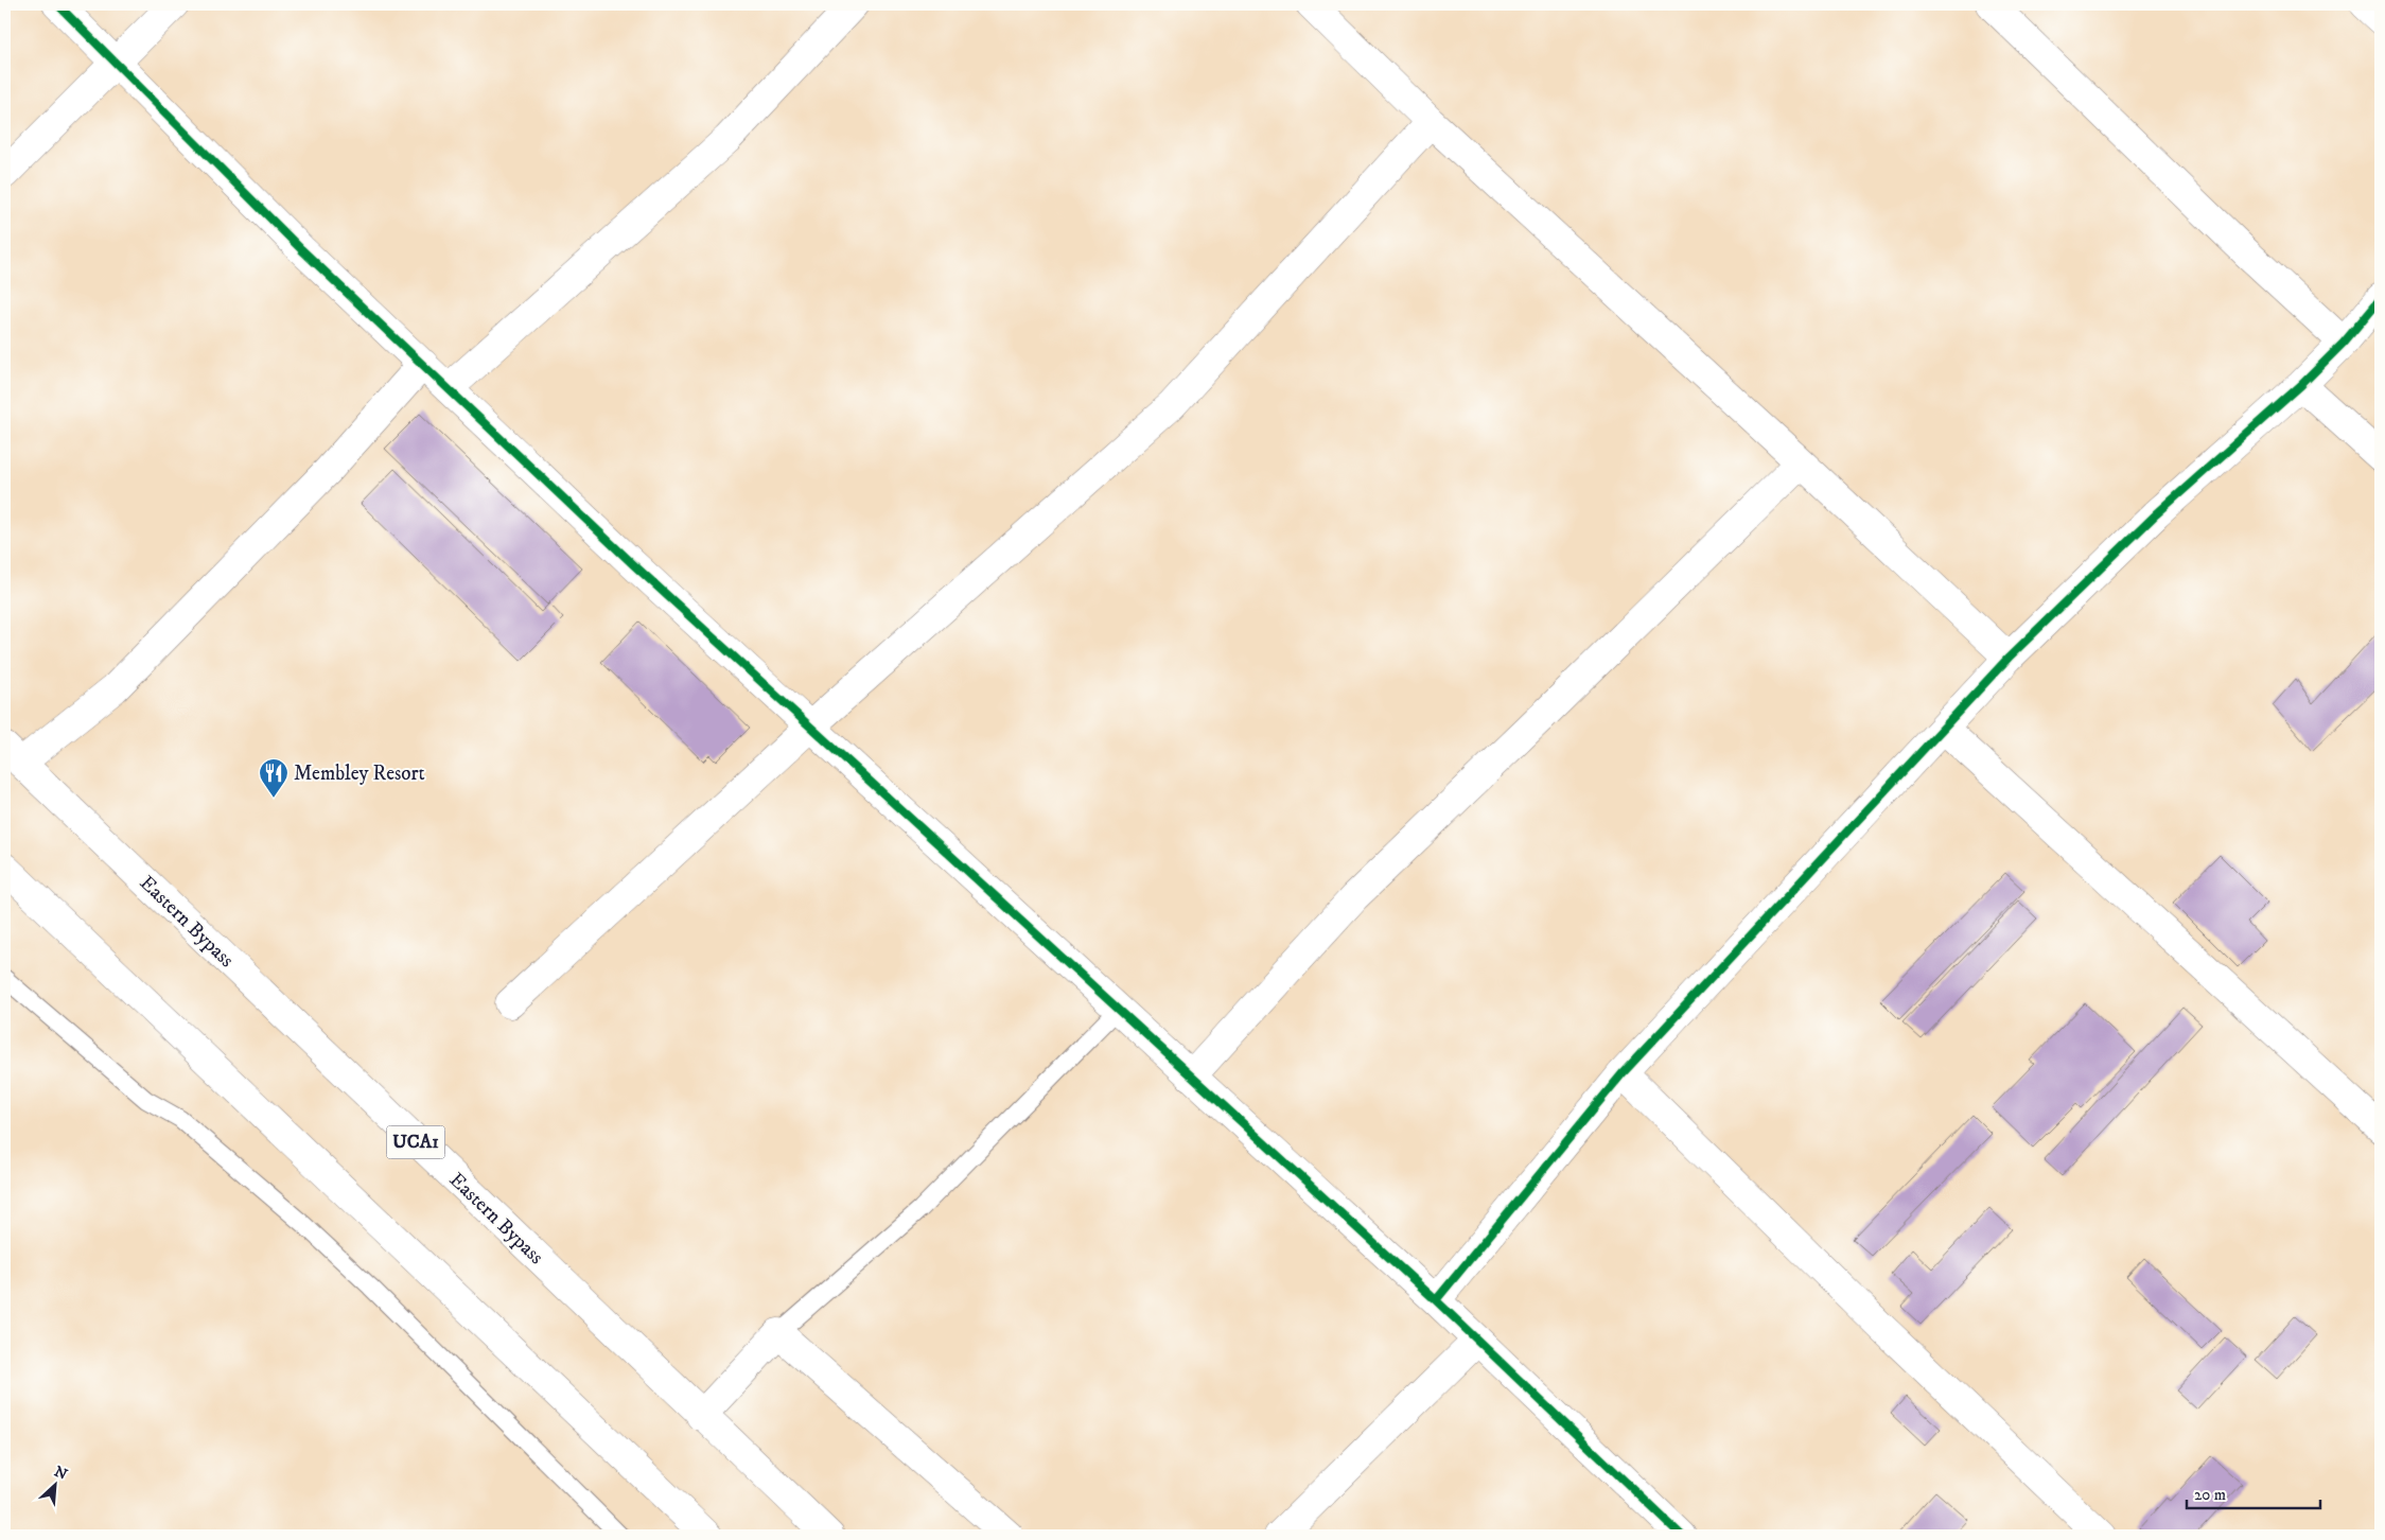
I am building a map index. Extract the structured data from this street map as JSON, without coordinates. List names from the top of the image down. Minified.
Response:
{"streets":{"street":["Eastern Bypass","UCA1"]},"places":{"restaurant":["Membley Resort"]},"scale_bar":"20 m","north":"top right"}
